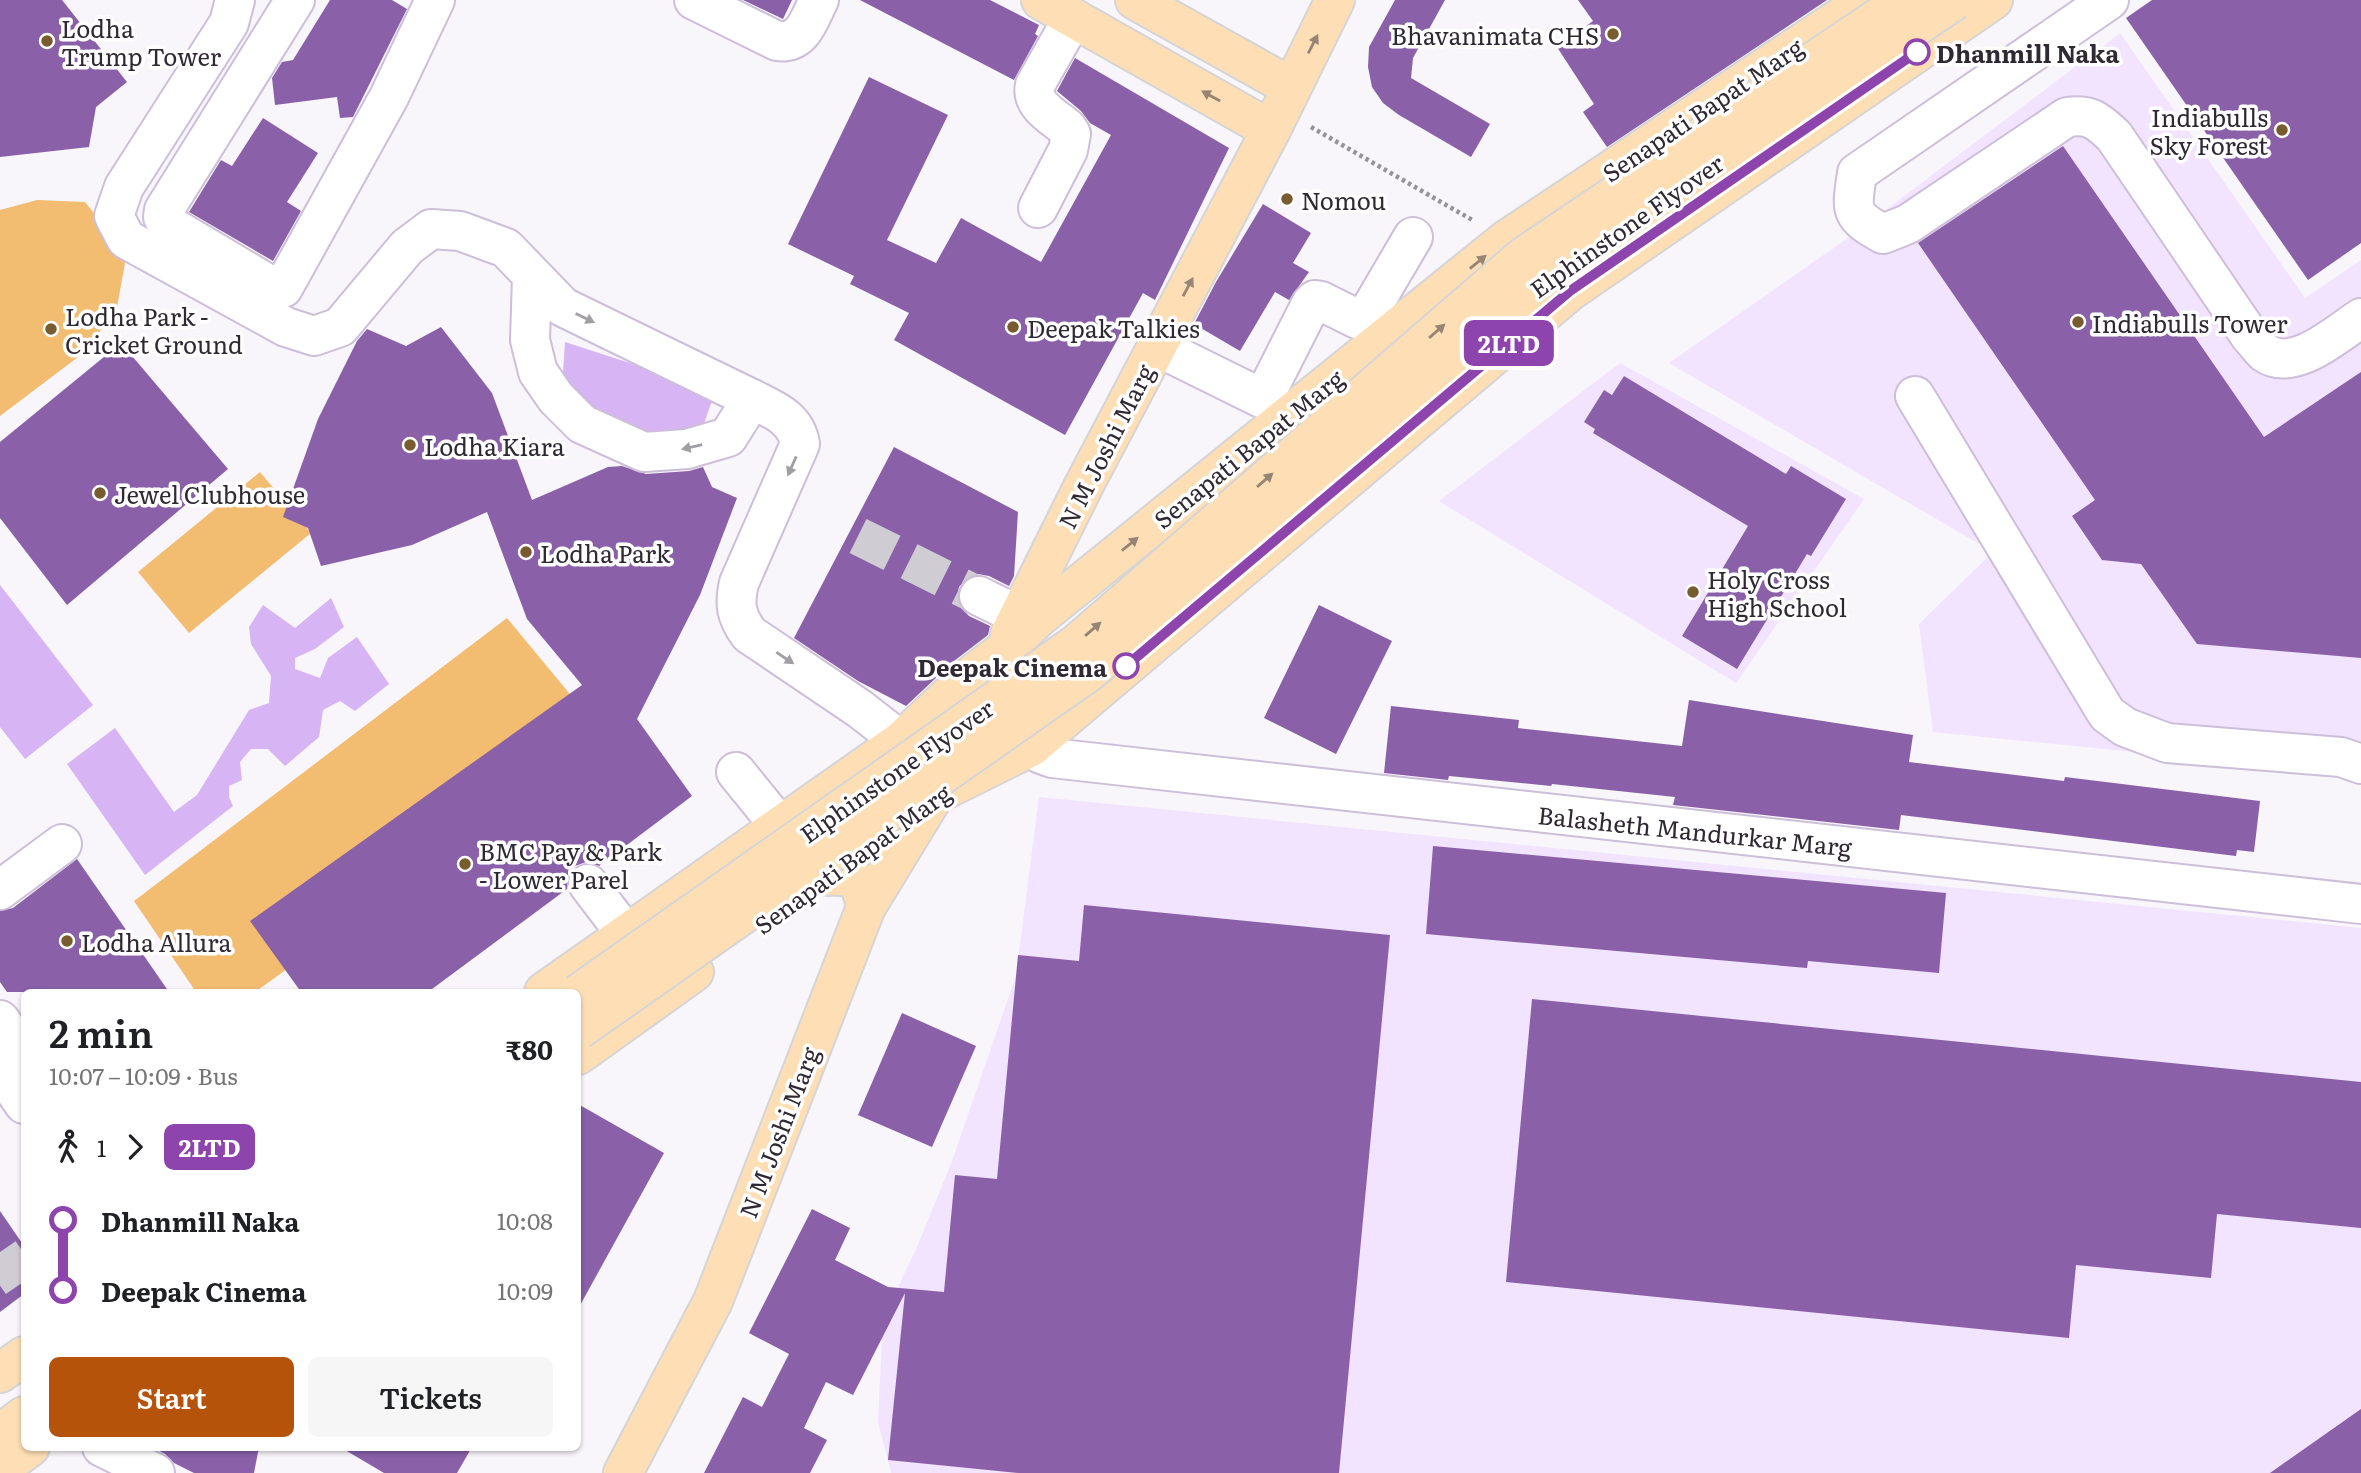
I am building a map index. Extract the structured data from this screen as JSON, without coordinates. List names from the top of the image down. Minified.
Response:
{"streets":{"main road":["Senapati Bapat Marg","Elphinstone Flyover","N M Joshi Marg"],"street":["Balasheth Mandurkar Marg"]},"crossings":[["Senapati Bapat Marg","N M Joshi Marg"],["Senapati Bapat Marg","Balasheth Mandurkar Marg"]],"one_way":["N M Joshi Marg"],"places":["Bhavanimata CHS","Lodha Trump Tower","Dhanmill Naka","Indiabulls Sky Forest","Nomou","Indiabulls Tower","Deepak Talkies","Lodha Park - Cricket Ground","Lodha Kiara","Jewel Clubhouse","Lodha Park","Holy Cross High School","Deepak Cinema","BMC Pay & Park - Lower Parel","Lodha Allura"],"lines":["bus line 2LTD"],"page":{"on_map":"2LTD","heading":["2 min","10:07 – 10:09 · Bus","₹80"],"legs":["1","2LTD"],"list":[{"name":"Dhanmill Naka","value":"10:08"},{"name":"Deepak Cinema","value":"10:09"}],"buttons":["Start","Tickets"]}}
